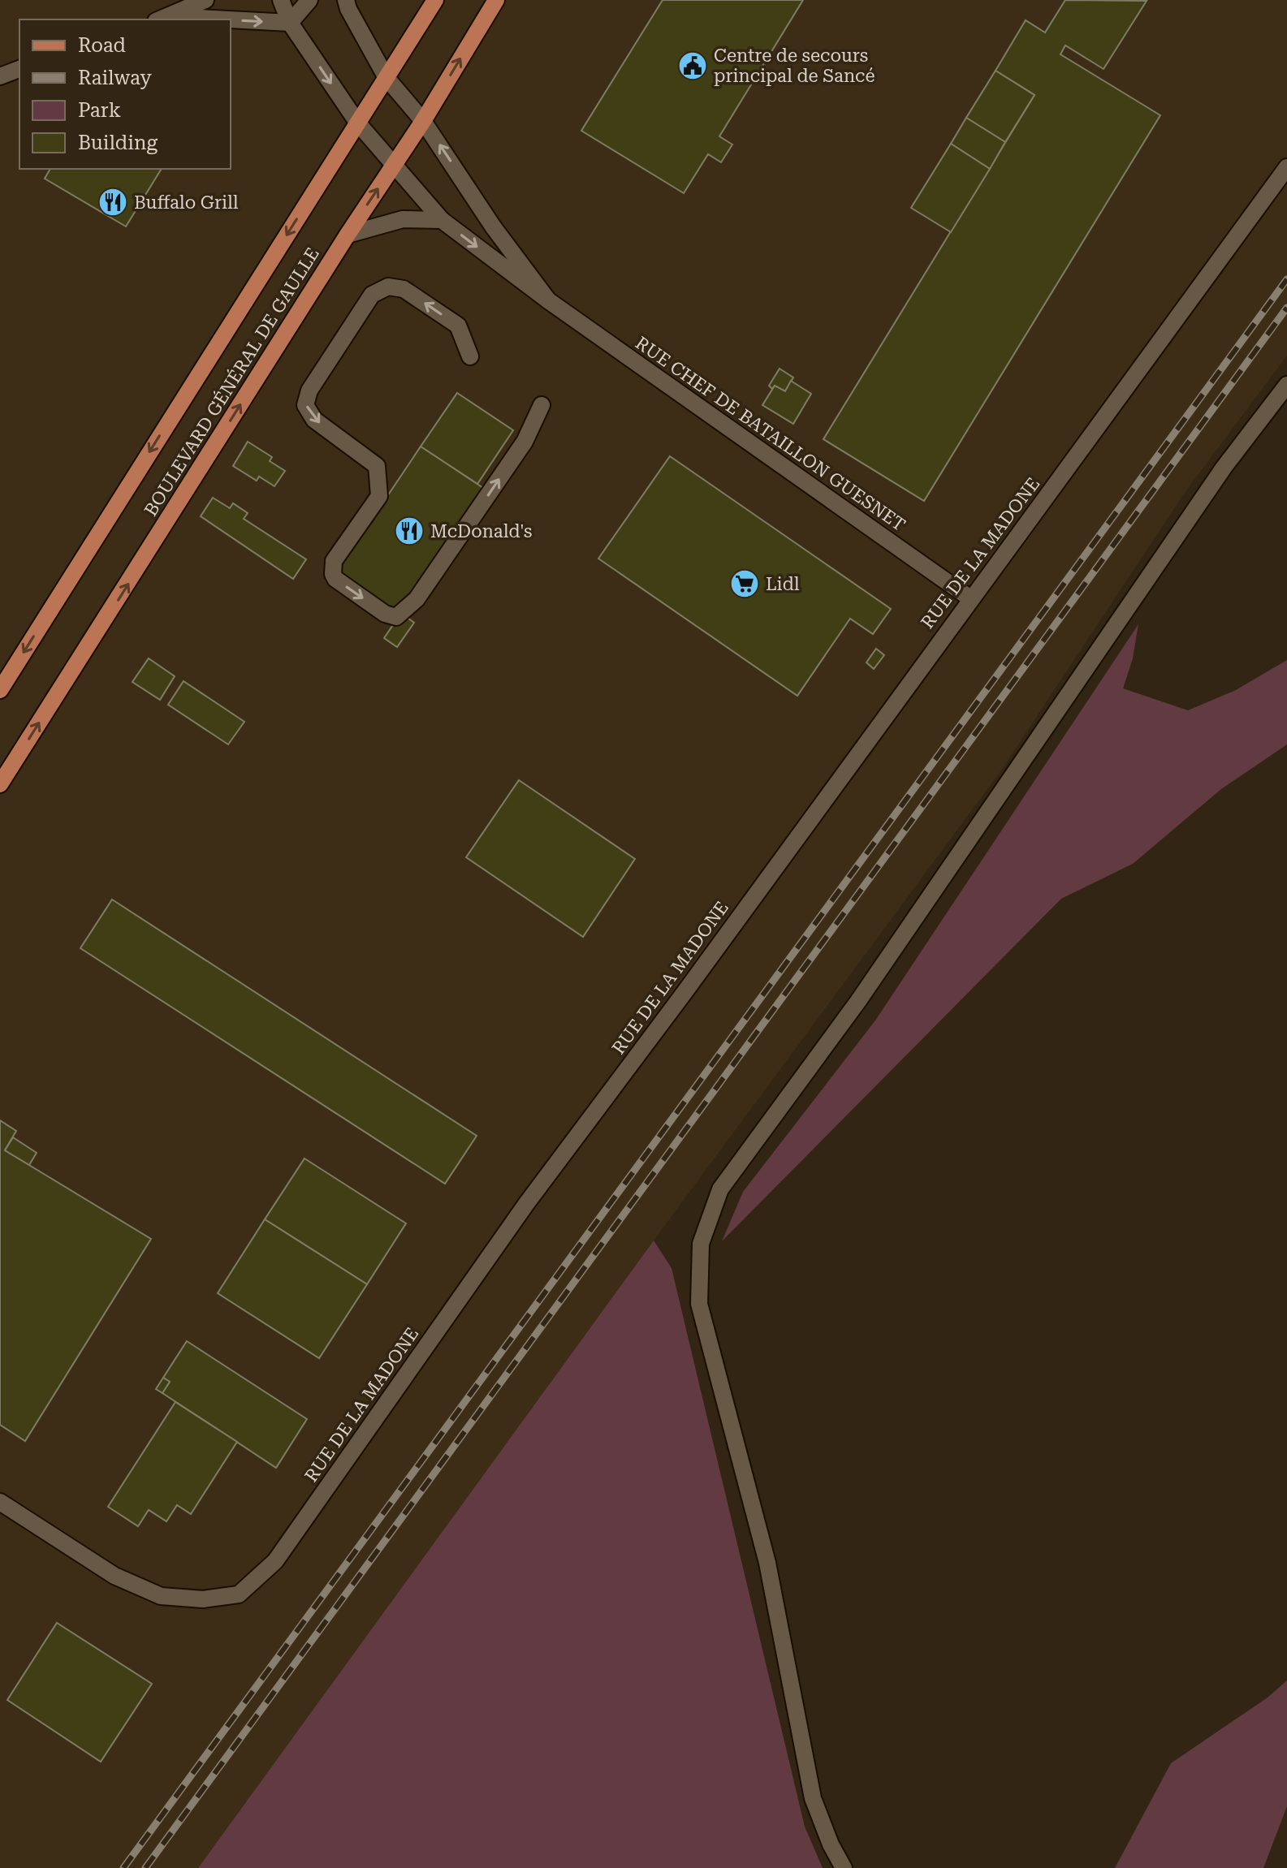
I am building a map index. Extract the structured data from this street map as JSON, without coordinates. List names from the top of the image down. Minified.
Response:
{"streets":{"main road":["BOULEVARD GÉNÉRAL DE GAULLE"],"street":["RUE CHEF DE BATAILLON GUESNET","RUE DE LA MADONE"]},"crossings":[["BOULEVARD GÉNÉRAL DE GAULLE","RUE CHEF DE BATAILLON GUESNET"],["RUE CHEF DE BATAILLON GUESNET","RUE DE LA MADONE"]],"places":{"public building":["Centre de secours principal de Sancé"],"restaurant":["Buffalo Grill","McDonald's"],"supermarket":["Lidl"]},"legend":["Road","Railway","Park","Building"]}
